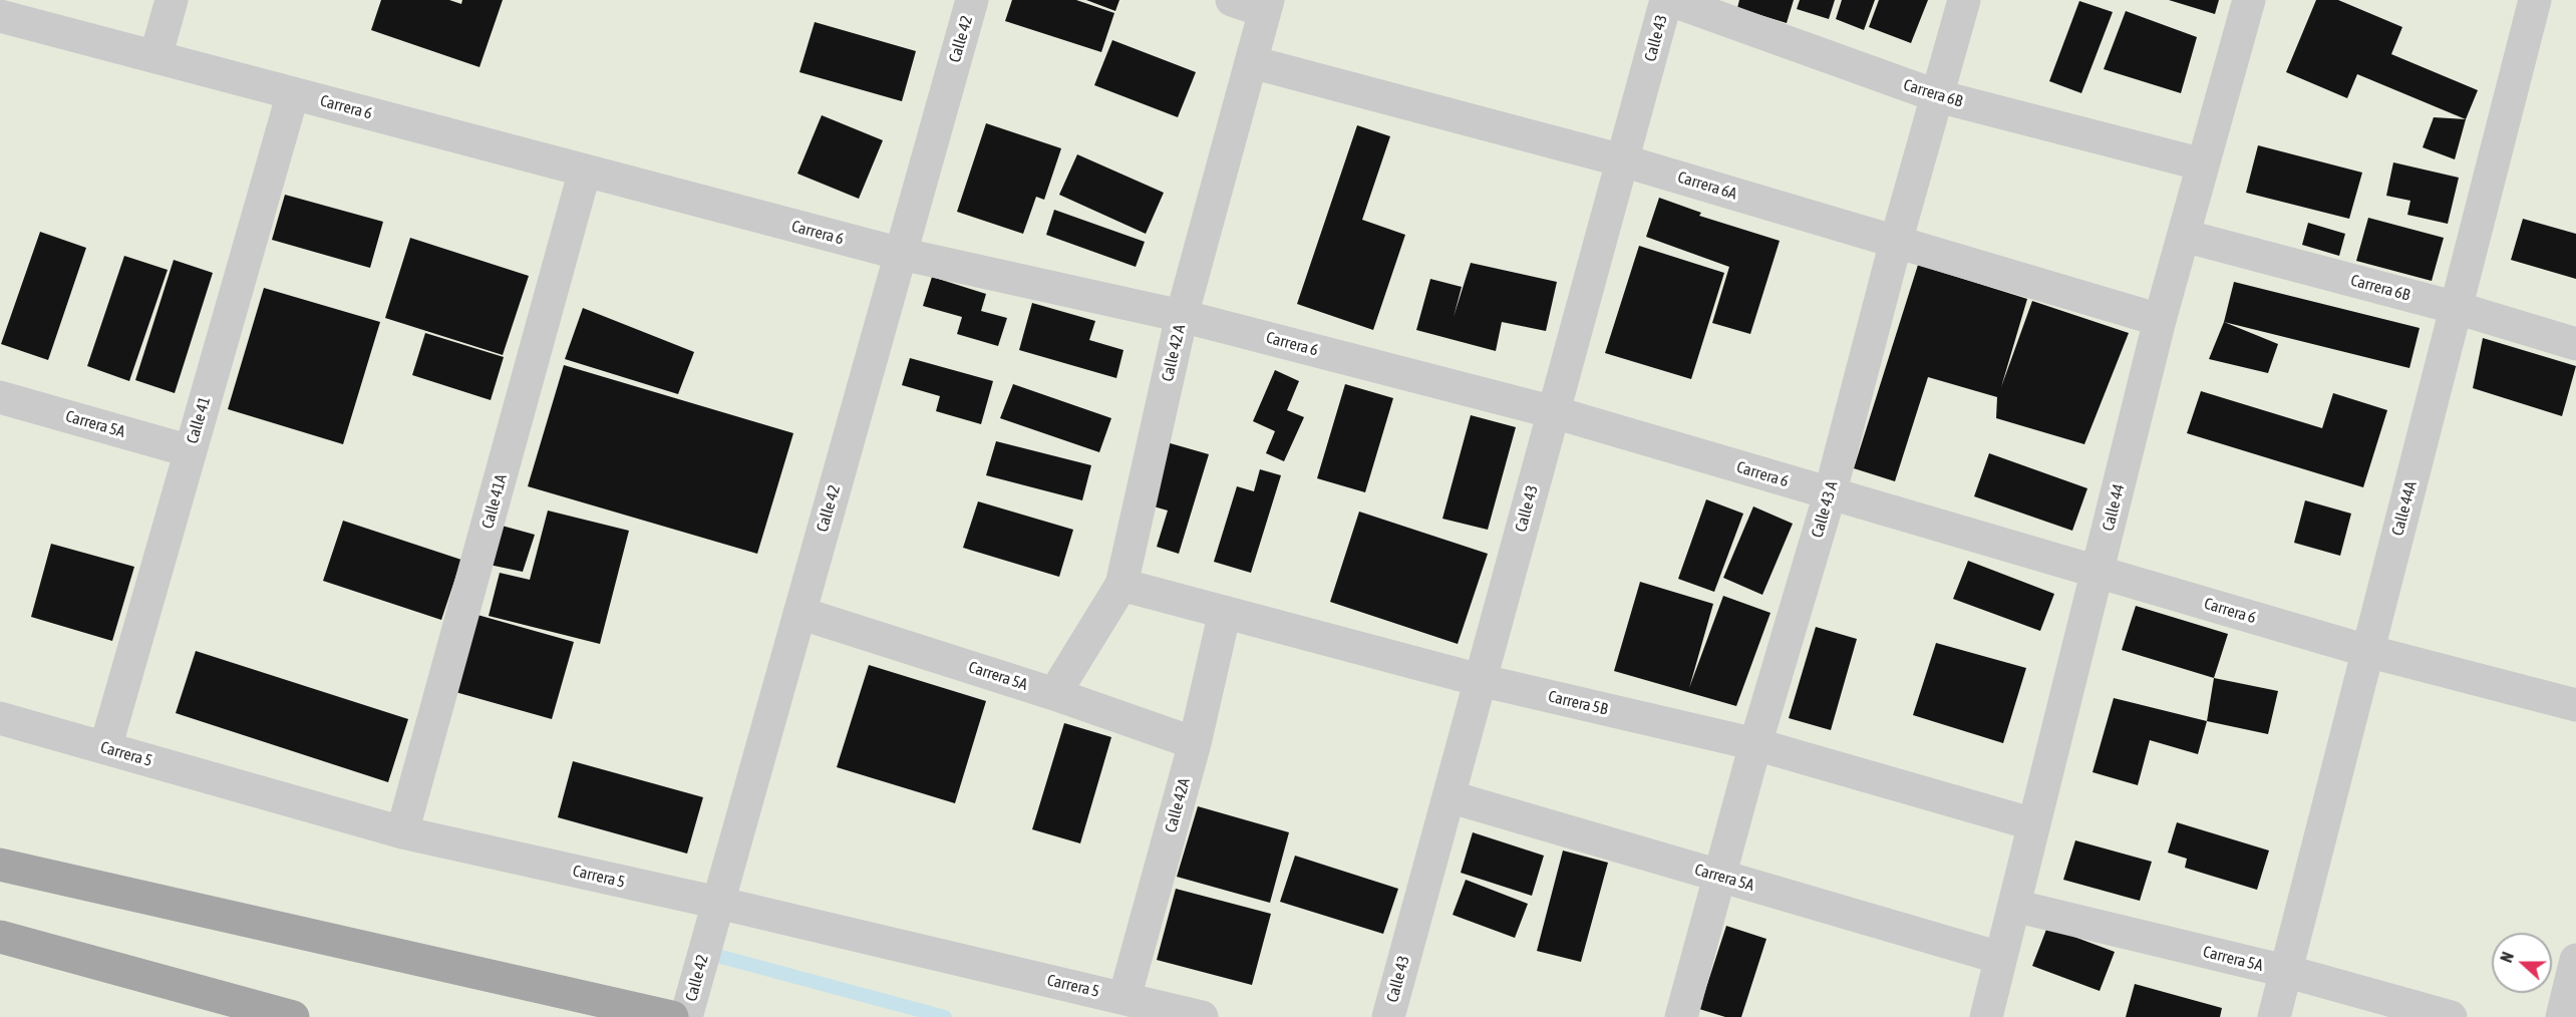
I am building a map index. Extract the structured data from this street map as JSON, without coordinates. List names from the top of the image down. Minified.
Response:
{"streets":{"street":["Calle 43","Calle 42","Carrera 6B","Carrera 6","Carrera 6A","Calle 42 A","Calle 41","Carrera 5A","Calle 41A","Calle 44","Calle 44A","Calle 43 A","Carrera 5B","Carrera 5","Calle 42A"]},"crossings":[["Calle 43","Carrera 6B"],["Calle 43","Carrera 6"],["Calle 43","Carrera 6A"],["Calle 43","Carrera 5A"],["Calle 43","Carrera 5B"],["Calle 42","Carrera 6"],["Calle 42","Carrera 5A"],["Calle 42","Carrera 5"],["Carrera 6B","Calle 44"],["Carrera 6B","Calle 44A"],["Carrera 6B","Calle 43 A"],["Carrera 6","Calle 42 A"],["Carrera 6","Calle 41"],["Carrera 6","Calle 41A"],["Carrera 6","Calle 44"],["Carrera 6","Calle 44A"],["Carrera 6","Calle 43 A"],["Carrera 6A","Calle 42 A"],["Carrera 6A","Calle 44"],["Carrera 6A","Calle 43 A"],["Calle 42 A","Carrera 5A"],["Calle 42 A","Carrera 5B"],["Calle 41","Carrera 5A"],["Calle 41","Carrera 5"],["Carrera 5A","Calle 44"],["Carrera 5A","Calle 44A"],["Carrera 5A","Calle 43 A"],["Carrera 5A","Calle 42A"],["Calle 41A","Carrera 5"],["Calle 44","Carrera 5B"],["Calle 43 A","Carrera 5B"],["Carrera 5B","Calle 42A"],["Carrera 5","Calle 42A"]],"north":"left"}
